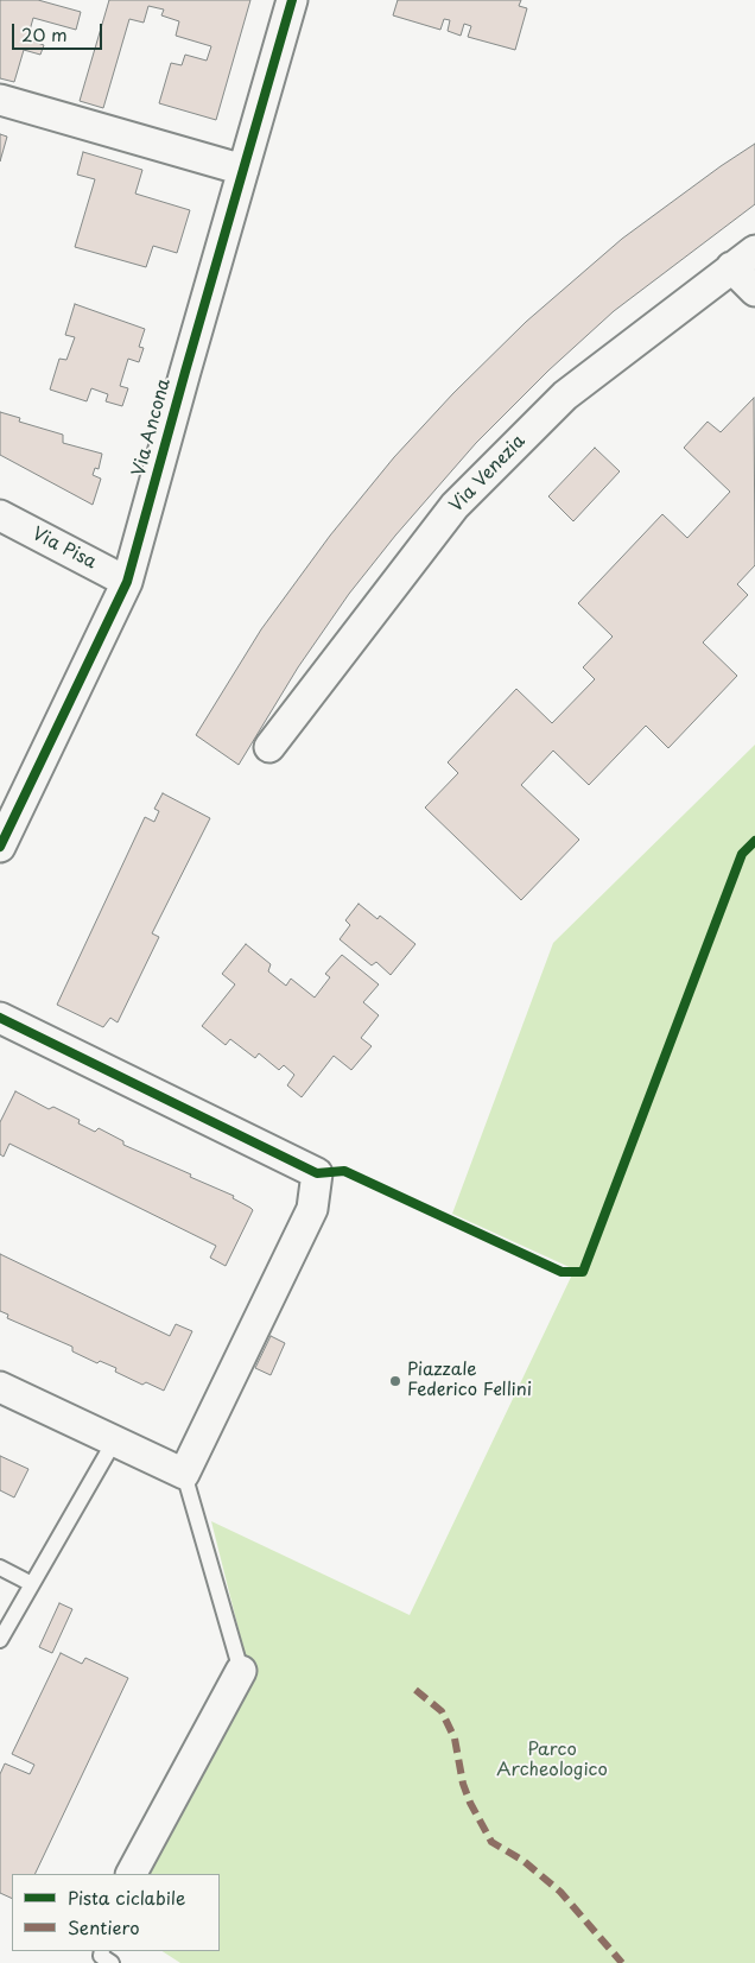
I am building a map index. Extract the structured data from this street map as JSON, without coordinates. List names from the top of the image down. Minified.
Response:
{"streets":{"street":["Via Ancona","Via Venezia","Via Pisa"]},"crossings":[["Via Ancona","Via Pisa"]],"parks":["Parco Archeologico"],"places":["Piazzale Federico Fellini"],"legend":["Pista ciclabile","Sentiero"],"scale_bar":"20 m"}
